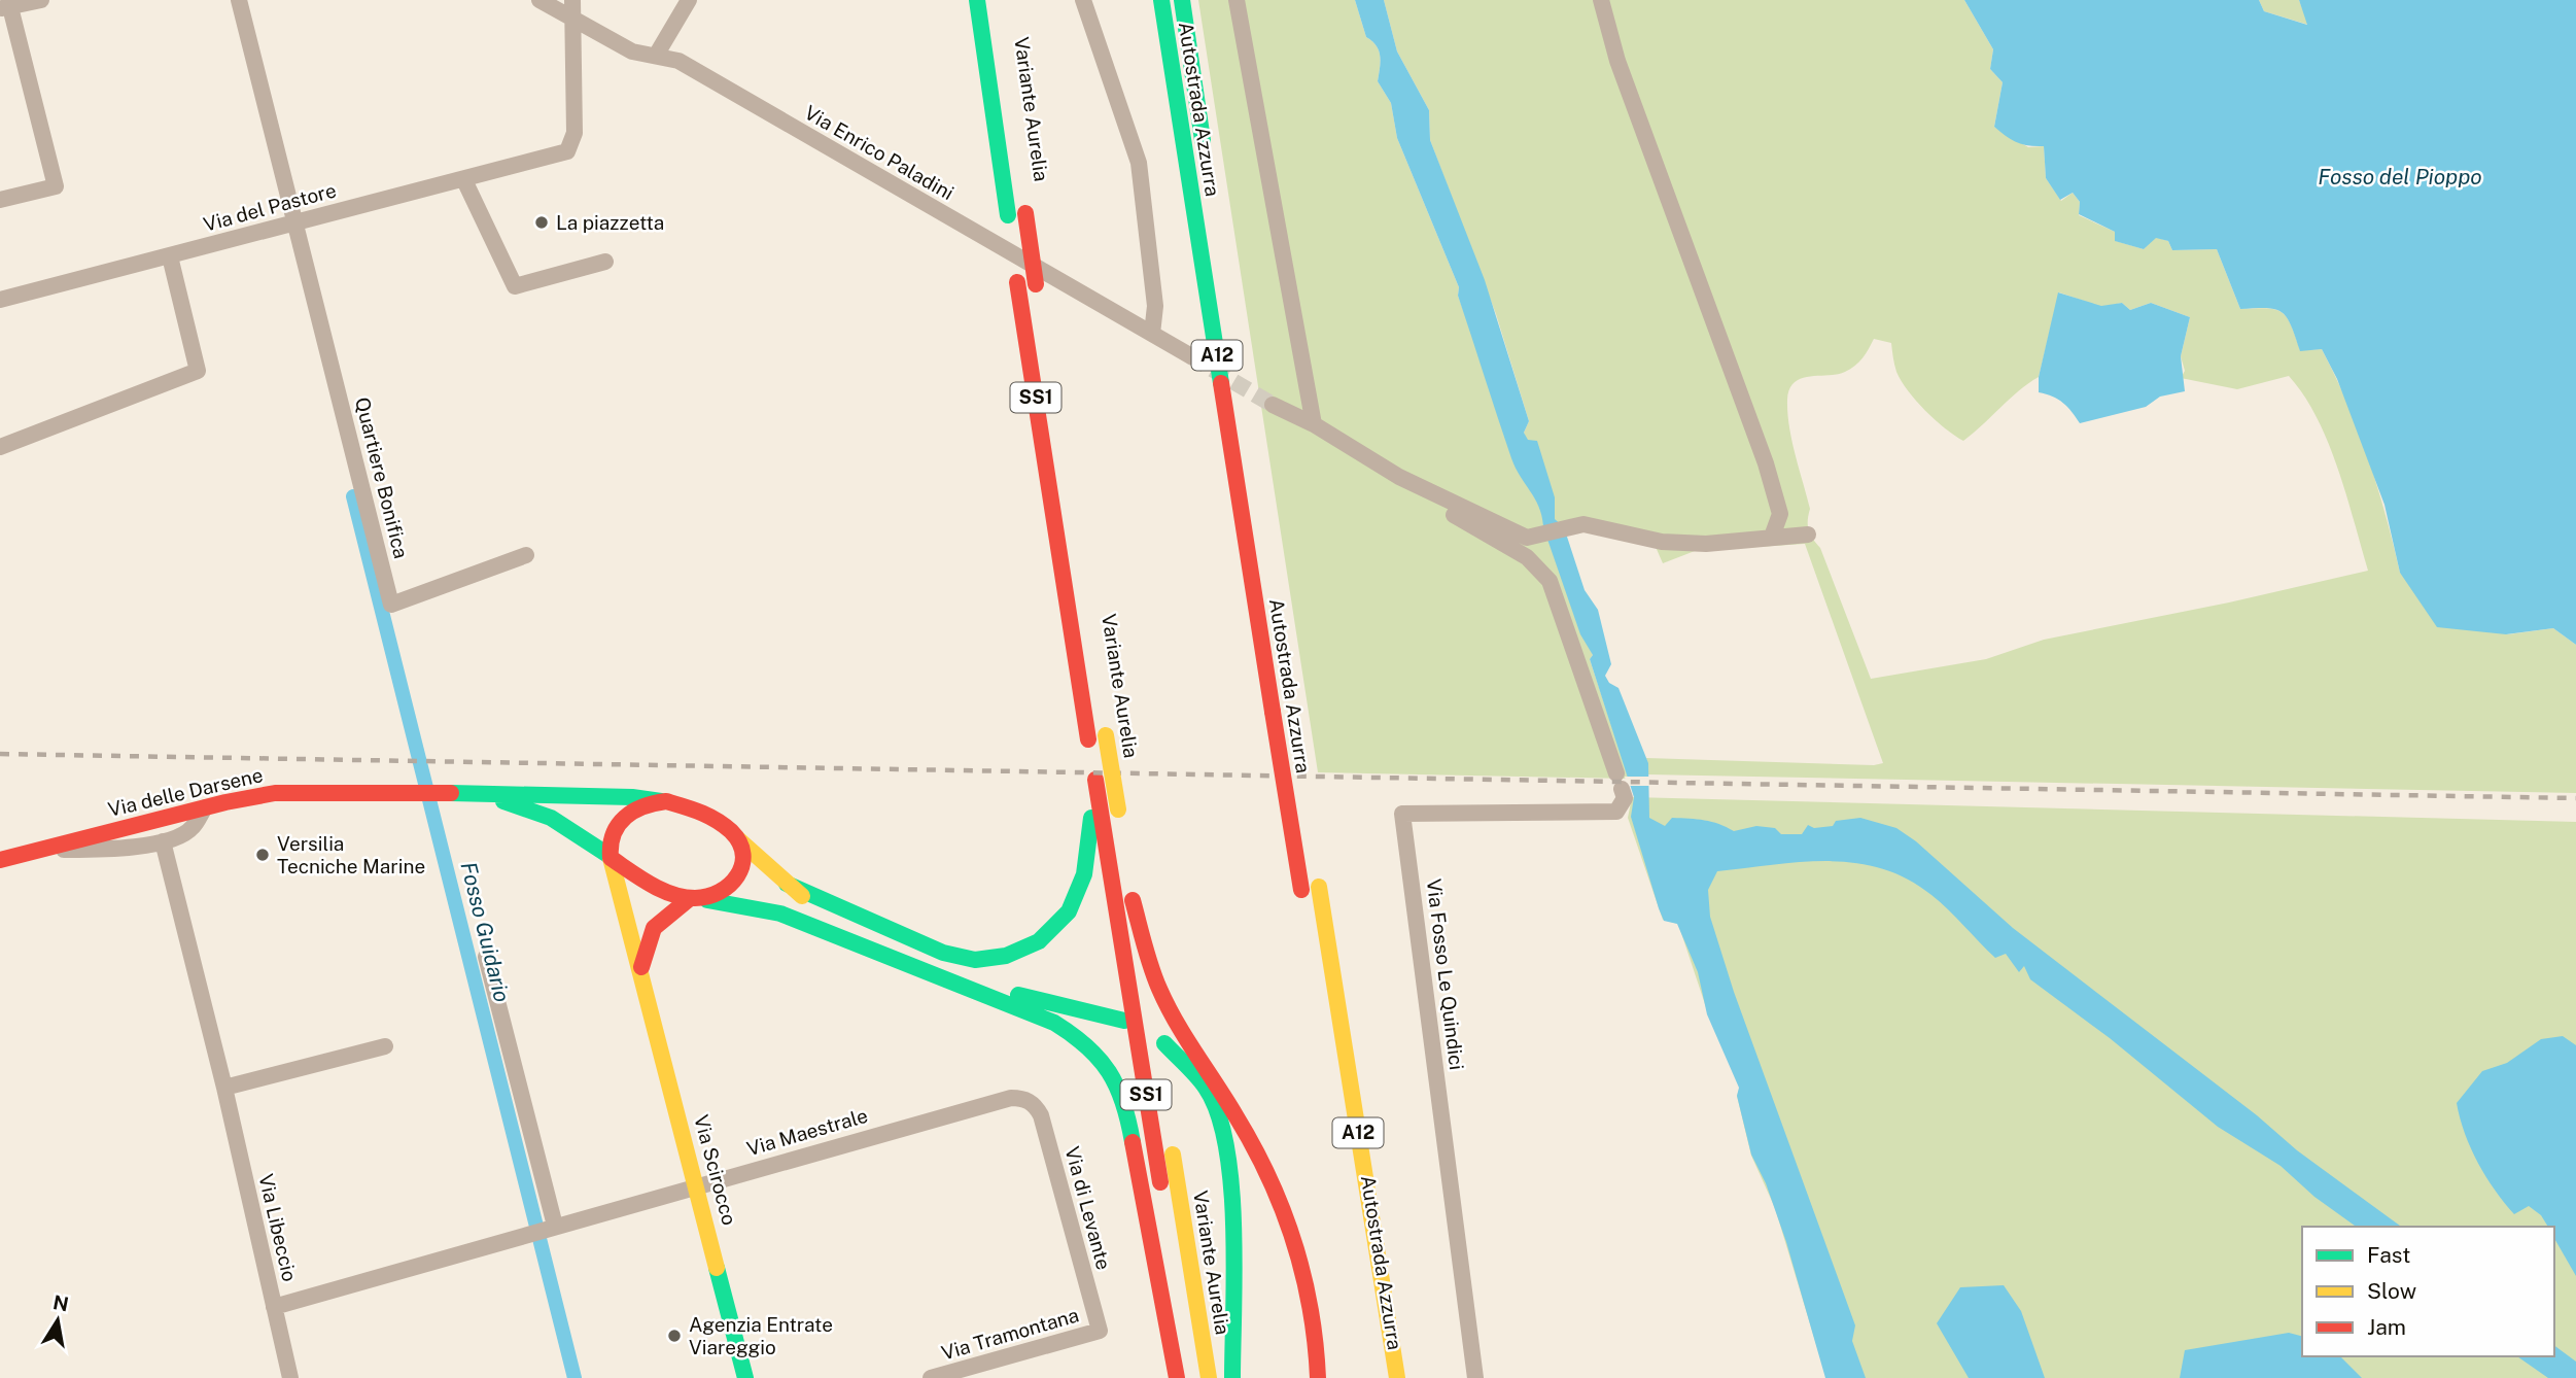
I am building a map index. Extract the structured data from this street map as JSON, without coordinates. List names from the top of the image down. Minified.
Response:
{"streets":{"main road":["Variante Aurelia","Autostrada Azzurra","A12","SS1","Via delle Darsene","Via Scirocco"],"street":["Via Enrico Paladini","Via del Pastore","Quartiere Bonifica","Via Fosso Le Quindici","Via Maestrale","Via di Levante","Via Libeccio","Via Tramontana"]},"crossings":[["Via Enrico Paladini","Via del Pastore"],["Via del Pastore","Quartiere Bonifica"],["Via delle Darsene","Via Scirocco"],["Via Maestrale","Via Scirocco"],["Via Maestrale","Via di Levante"],["Via Maestrale","Via Libeccio"],["Via di Levante","Via Tramontana"]],"water":["Fosso del Pioppo","Fosso Guidario"],"places":["La piazzetta","Versilia Tecniche Marine","Agenzia Entrate Viareggio"],"legend":["Fast","Slow","Jam"],"north":"top"}
